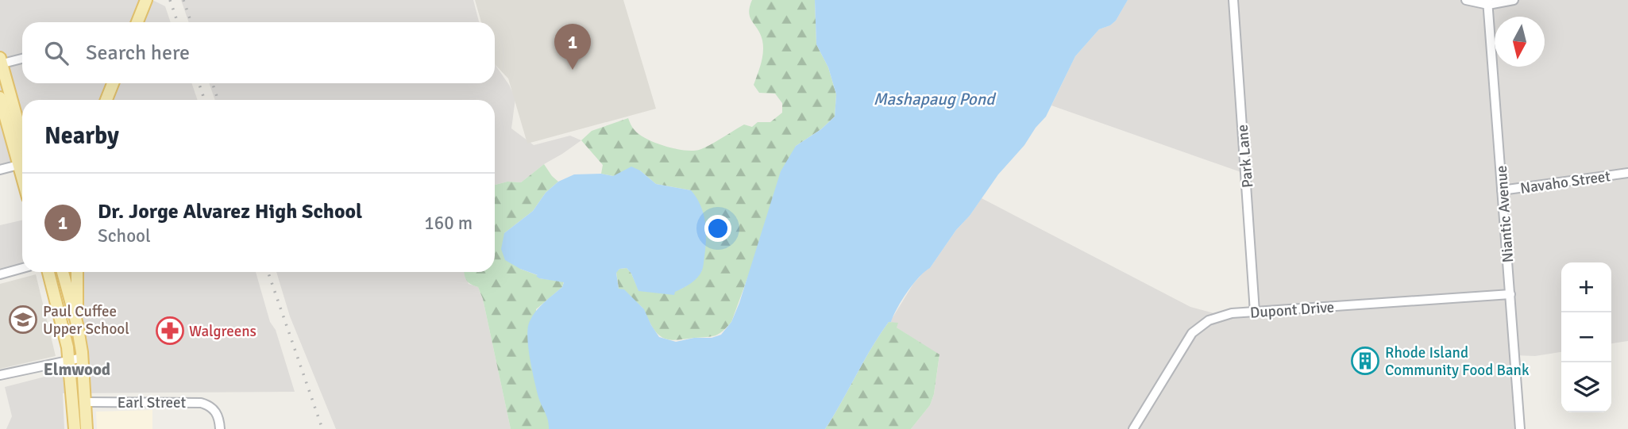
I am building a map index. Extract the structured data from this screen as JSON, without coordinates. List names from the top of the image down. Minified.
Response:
{"streets":{"street":["Park Lane","Navaho Street","Niantic Avenue","Dupont Drive","Earl Street"]},"crossings":[["Park Lane","Dupont Drive"],["Navaho Street","Niantic Avenue"],["Niantic Avenue","Dupont Drive"]],"districts":["Elmwood"],"water":["Mashapaug Pond"],"places":{"school or university":["Paul Cuffee Upper School"],"pharmacy":["Walgreens"],"building":["Rhode Island Community Food Bank"]},"north":"bottom","page":{"search":"Search here","pins":"1","heading":"Nearby","list":[{"mark":"1","name":"Dr. Jorge Alvarez High School","note":"School","value":"160 m"}],"map_buttons":["+","−"]}}
